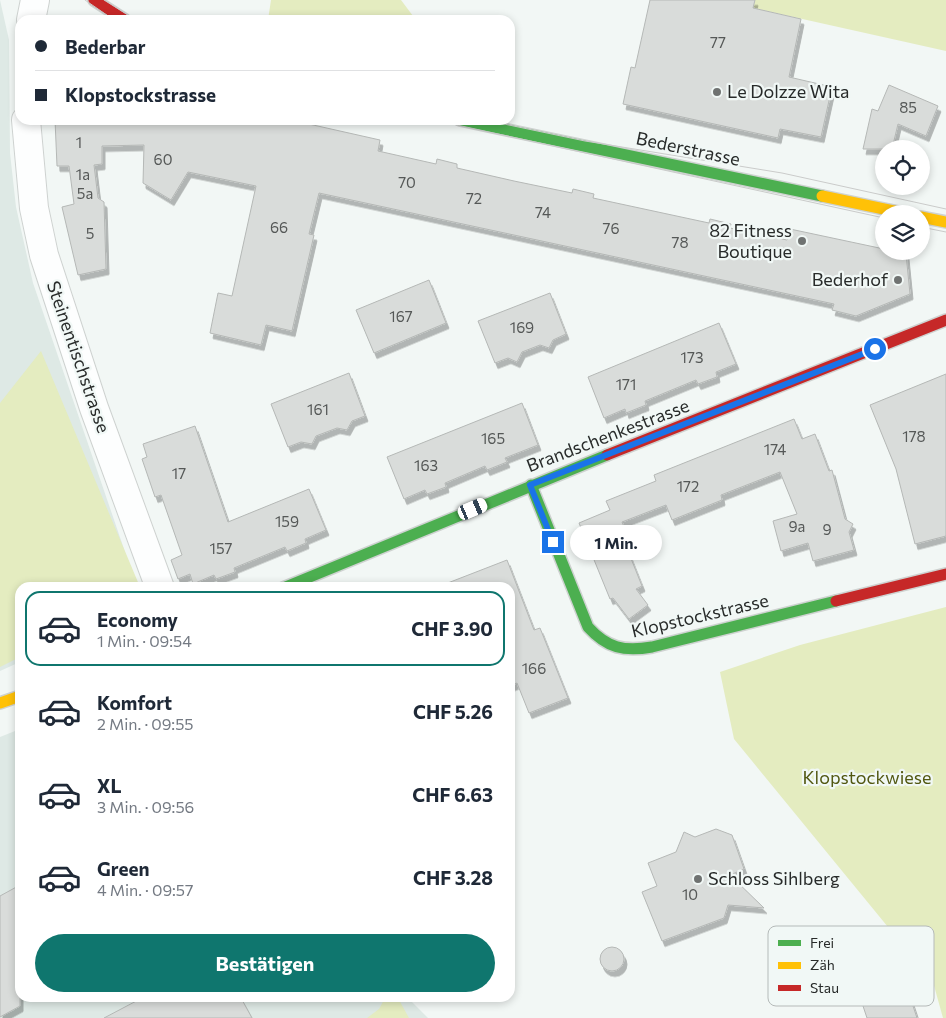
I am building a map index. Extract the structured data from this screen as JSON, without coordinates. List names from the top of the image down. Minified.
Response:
{"streets":{"street":["Bederstrasse","Steinentischstrasse","Brandschenkestrasse","Klopstockstrasse"]},"crossings":[["Brandschenkestrasse","Klopstockstrasse"]],"parks":["Klopstockwiese"],"places":["Le Dolzze Wita","82 Fitness Boutique","Bederhof","Schloss Sihlberg"],"house_numbers":["77","85","1","60","1a","70","5a","72","74","66","76","5","78","167","169","173","171","161","178","165","174","163","17","172","159","9a","9","157","166","10"],"legend":["Frei","Zäh","Stau"],"page":{"banner":["Bederbar","Klopstockstrasse"],"bubble":"1 Min.","list":[{"name":"Economy","note":"1 Min. · 09:54","value":"CHF 3.90"},{"name":"Komfort","note":"2 Min. · 09:55","value":"CHF 5.26"},{"name":"XL","note":"3 Min. · 09:56","value":"CHF 6.63"},{"name":"Green","note":"4 Min. · 09:57","value":"CHF 3.28"}],"buttons":"Bestätigen"}}
